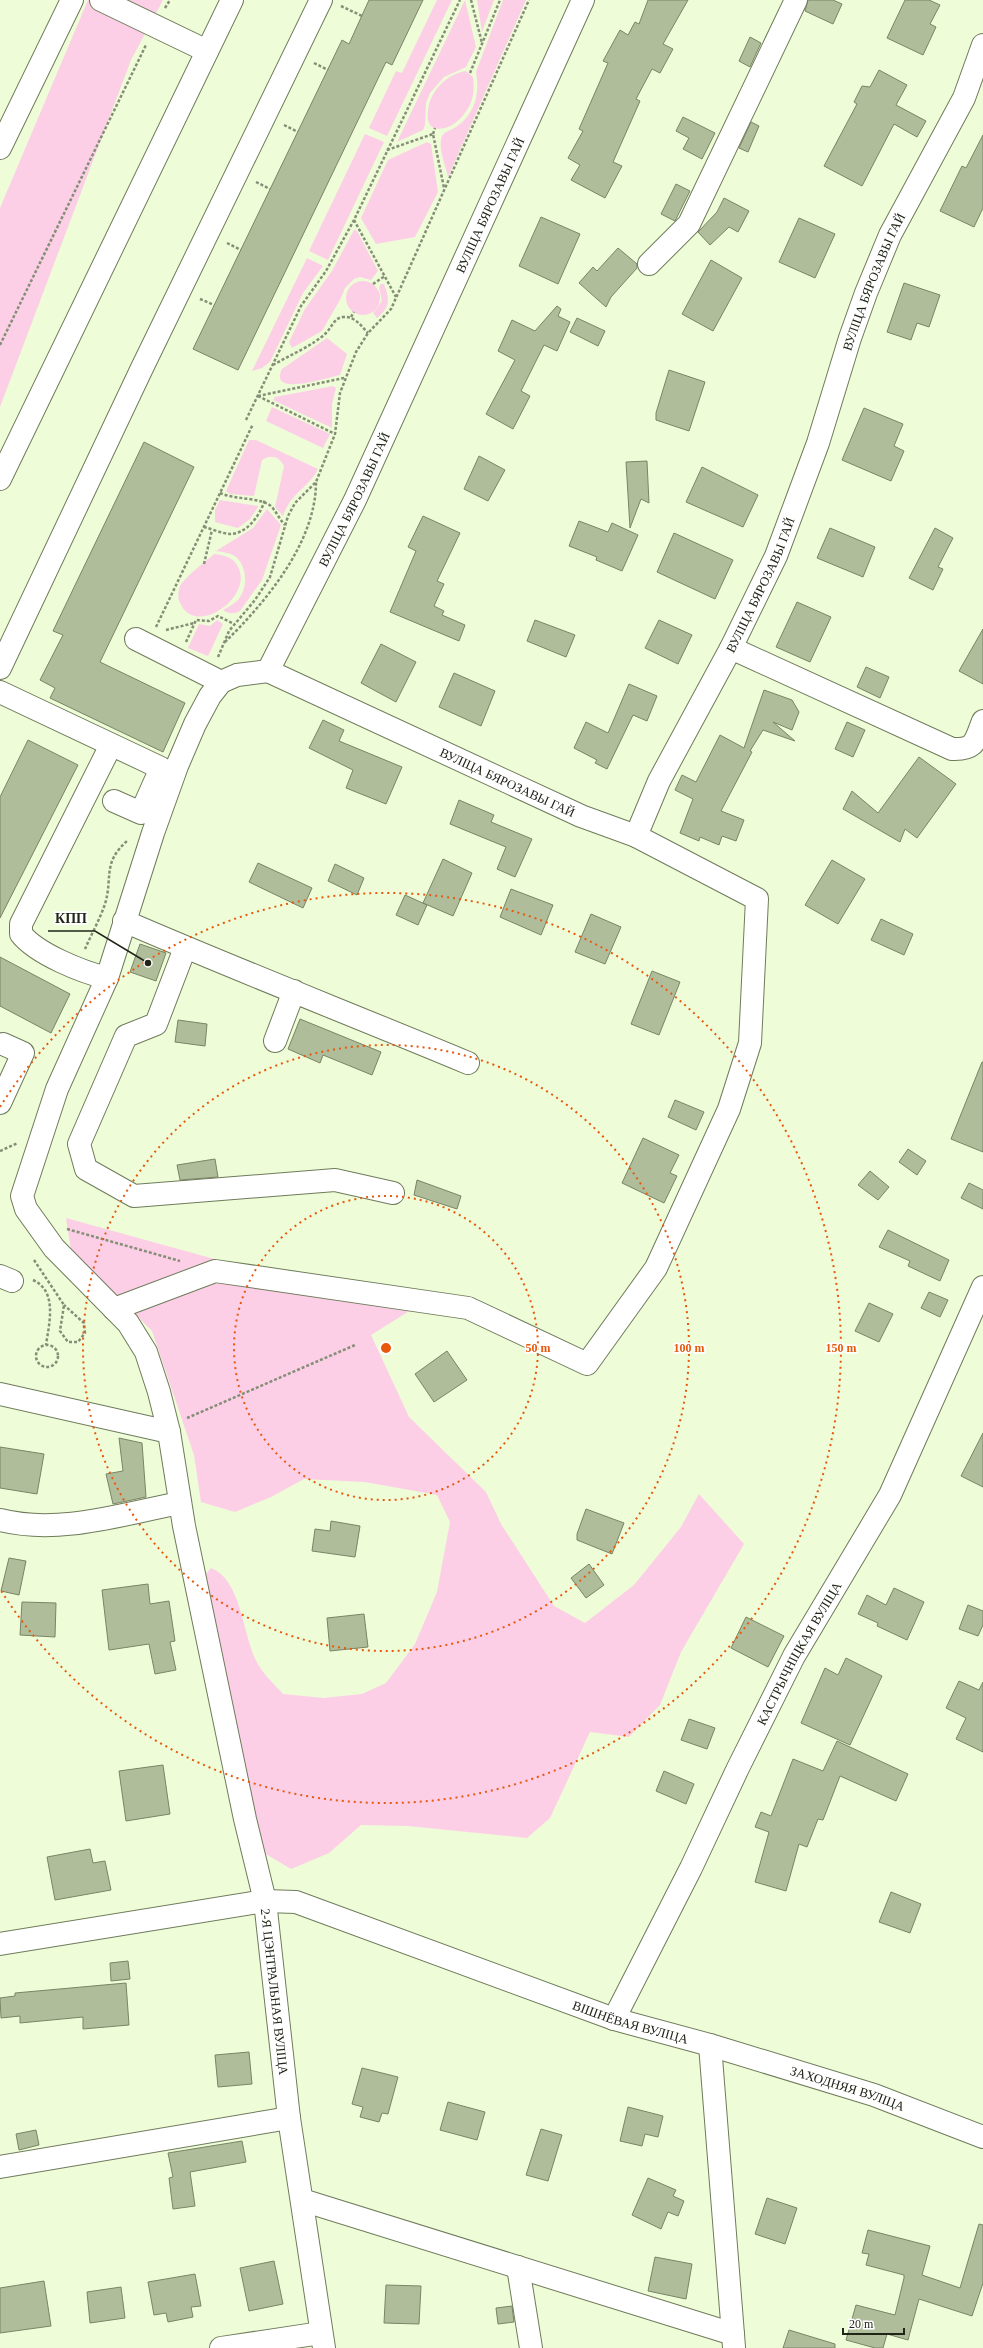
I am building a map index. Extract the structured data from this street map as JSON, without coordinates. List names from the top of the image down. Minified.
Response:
{"streets":{"street":["ВУЛІЦА БЯРОЗАВЫ ГАЙ","КАСТРЫЧНІЦКАЯ ВУЛІЦА","2-Я ЦЭНТРАЛЬНАЯ ВУЛІЦА","ВІШНЁВАЯ ВУЛІЦА","ЗАХОДНЯЯ ВУЛІЦА"]},"crossings":[["КАСТРЫЧНІЦКАЯ ВУЛІЦА","ВІШНЁВАЯ ВУЛІЦА"],["2-Я ЦЭНТРАЛЬНАЯ ВУЛІЦА","ВІШНЁВАЯ ВУЛІЦА"],["ВІШНЁВАЯ ВУЛІЦА","ЗАХОДНЯЯ ВУЛІЦА"]],"places":["КПП"],"scale_bar":"20 m","rings":["50 m","100 m","150 m"]}
